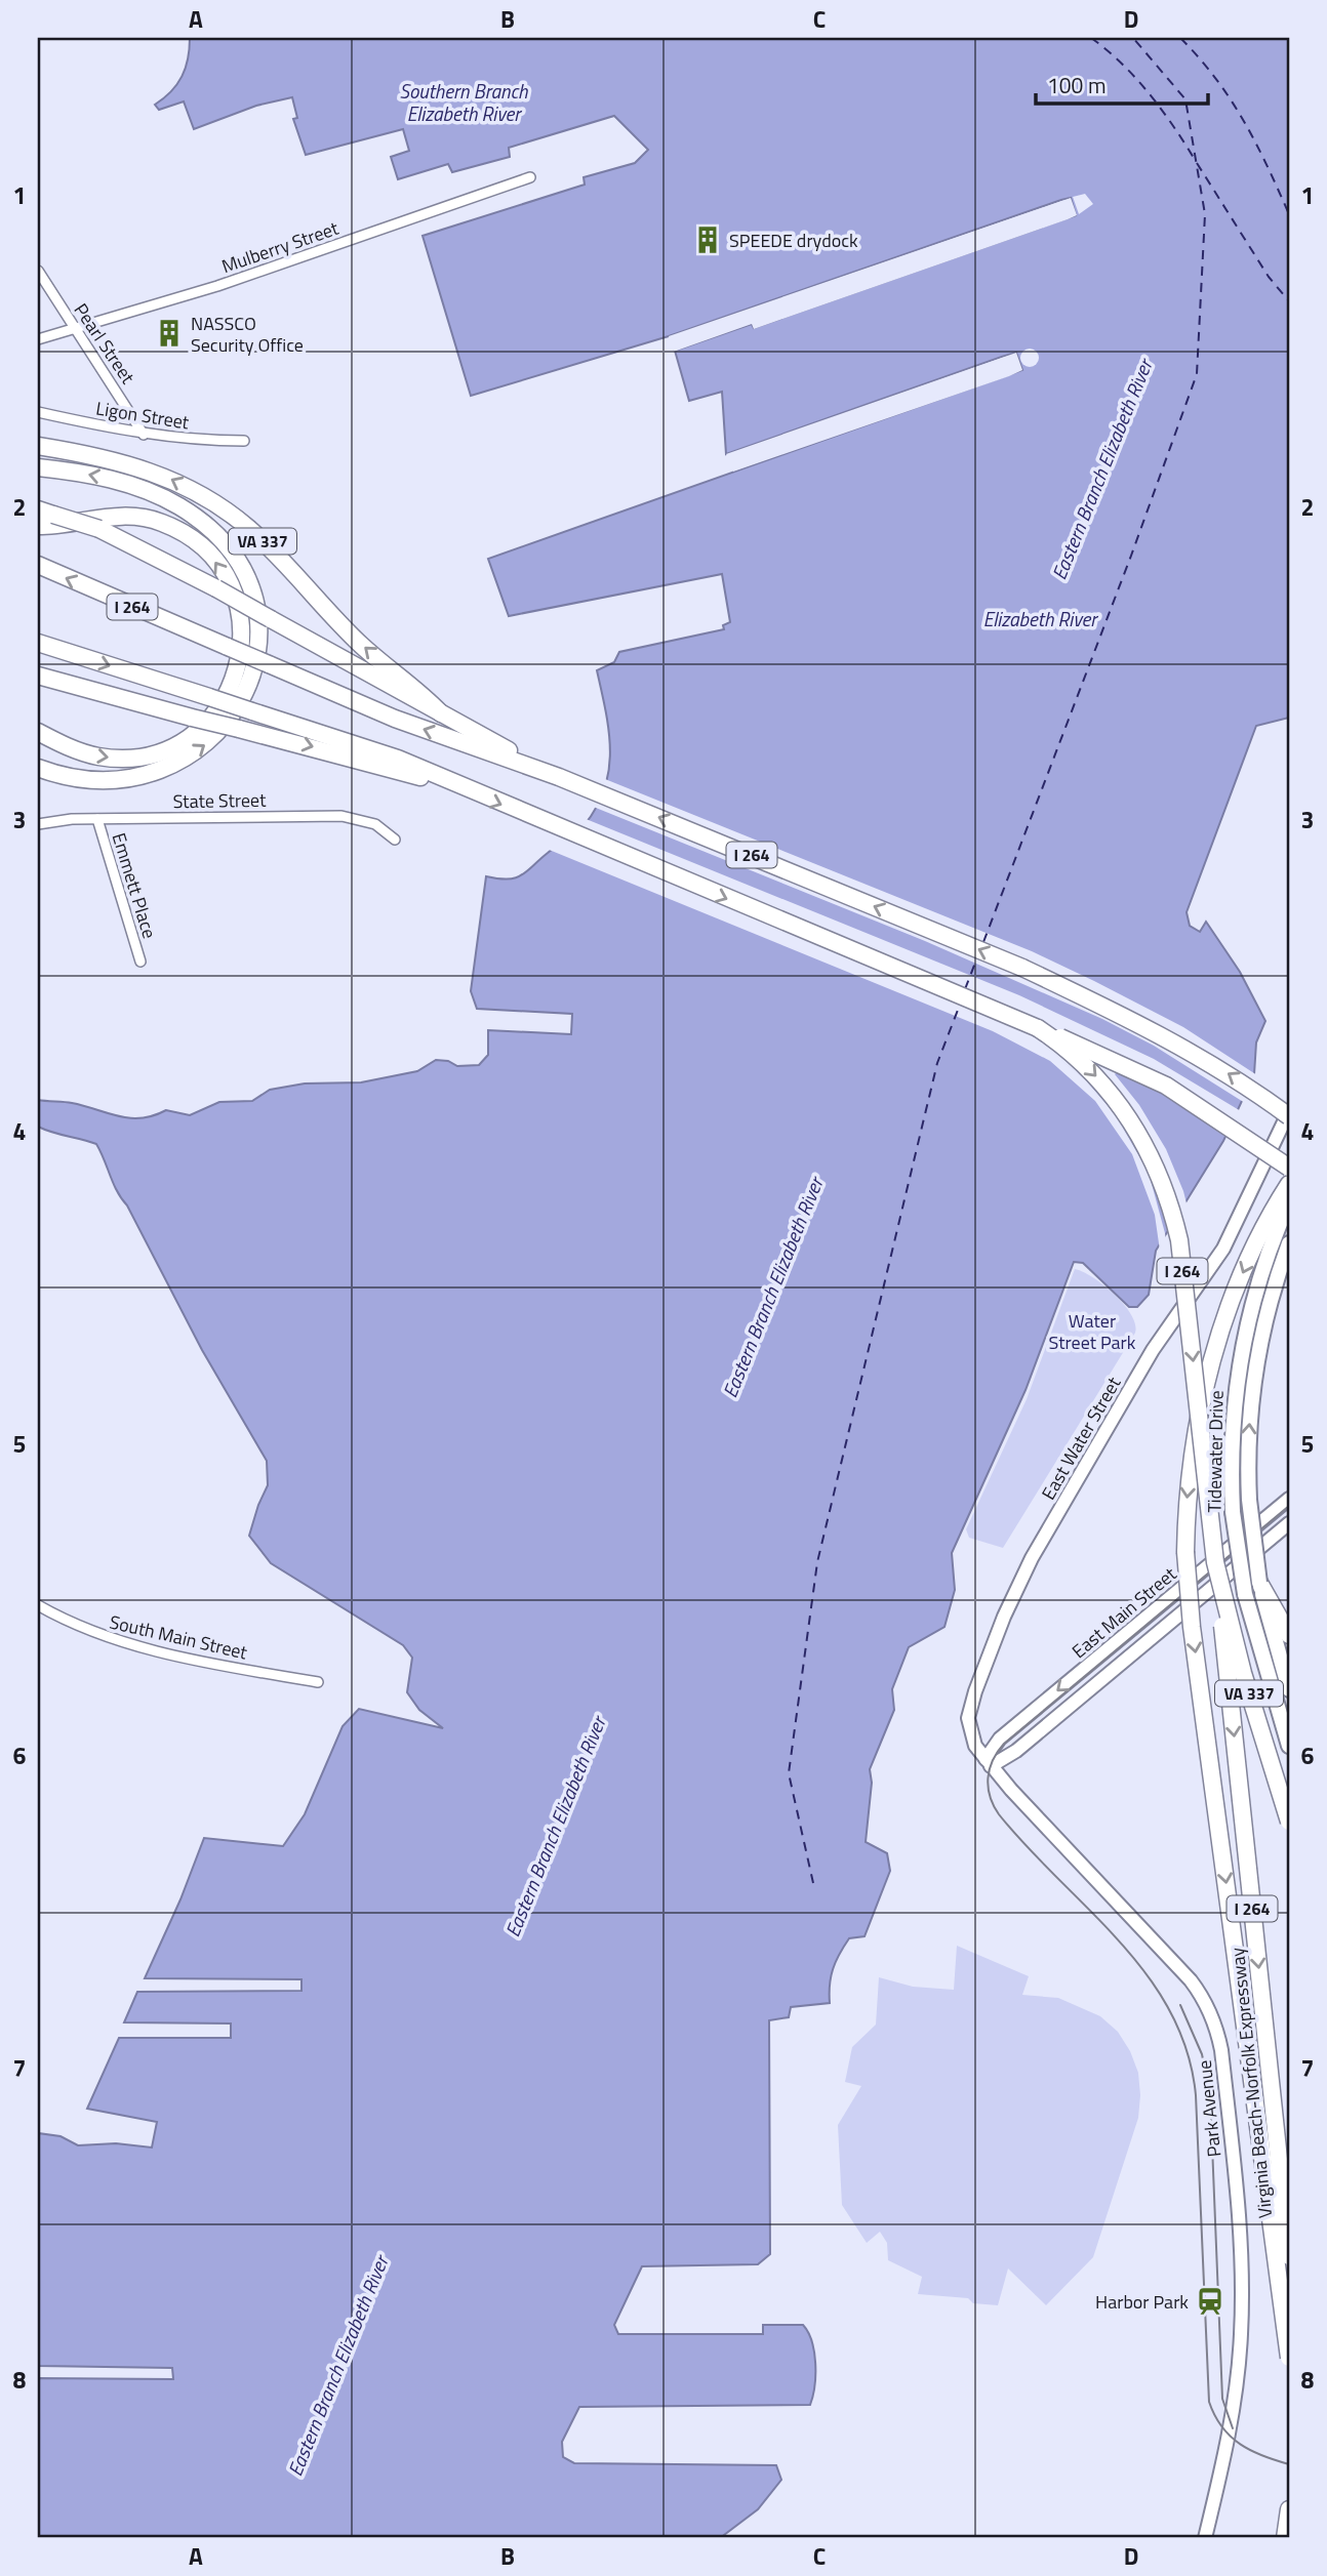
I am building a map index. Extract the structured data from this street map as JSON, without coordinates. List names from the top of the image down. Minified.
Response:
{"streets":{"highway":["VA 337","I 264","Virginia Beach-Norfolk Expressway"],"main road":["East Water Street","Tidewater Drive","East Main Street","Park Avenue"],"street":["Mulberry Street","Pearl Street","Ligon Street","State Street","Emmett Place","South Main Street"]},"crossings":[["Mulberry Street","Pearl Street"],["Pearl Street","Ligon Street"],["VA 337","I 264"],["VA 337","Virginia Beach-Norfolk Expressway"],["I 264","Virginia Beach-Norfolk Expressway"],["State Street","Emmett Place"],["East Water Street","East Main Street"],["East Water Street","Park Avenue"],["East Main Street","Park Avenue"]],"water":["Southern Branch Elizabeth River","Eastern Branch Elizabeth River","Elizabeth River"],"parks":["Water Street Park"],"places":{"building":["SPEEDE drydock","NASSCO Security Office"],"station":["Harbor Park"]},"scale_bar":"100 m","grid":{"columns":["A","B","C","D"],"rows":["1","2","3","4","5","6","7","8"]}}
